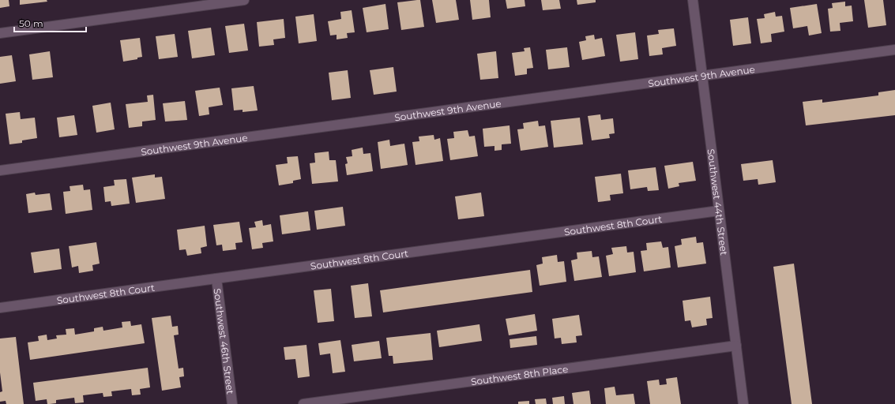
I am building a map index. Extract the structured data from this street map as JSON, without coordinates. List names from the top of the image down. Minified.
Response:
{"streets":{"street":["Southwest 9th Avenue","Southwest 44th Street","Southwest 8th Court","Southwest 46th Street","Southwest 8th Place"]},"crossings":[["Southwest 9th Avenue","Southwest 44th Street"],["Southwest 44th Street","Southwest 8th Court"],["Southwest 44th Street","Southwest 8th Place"],["Southwest 8th Court","Southwest 46th Street"]],"scale_bar":"50 m"}
